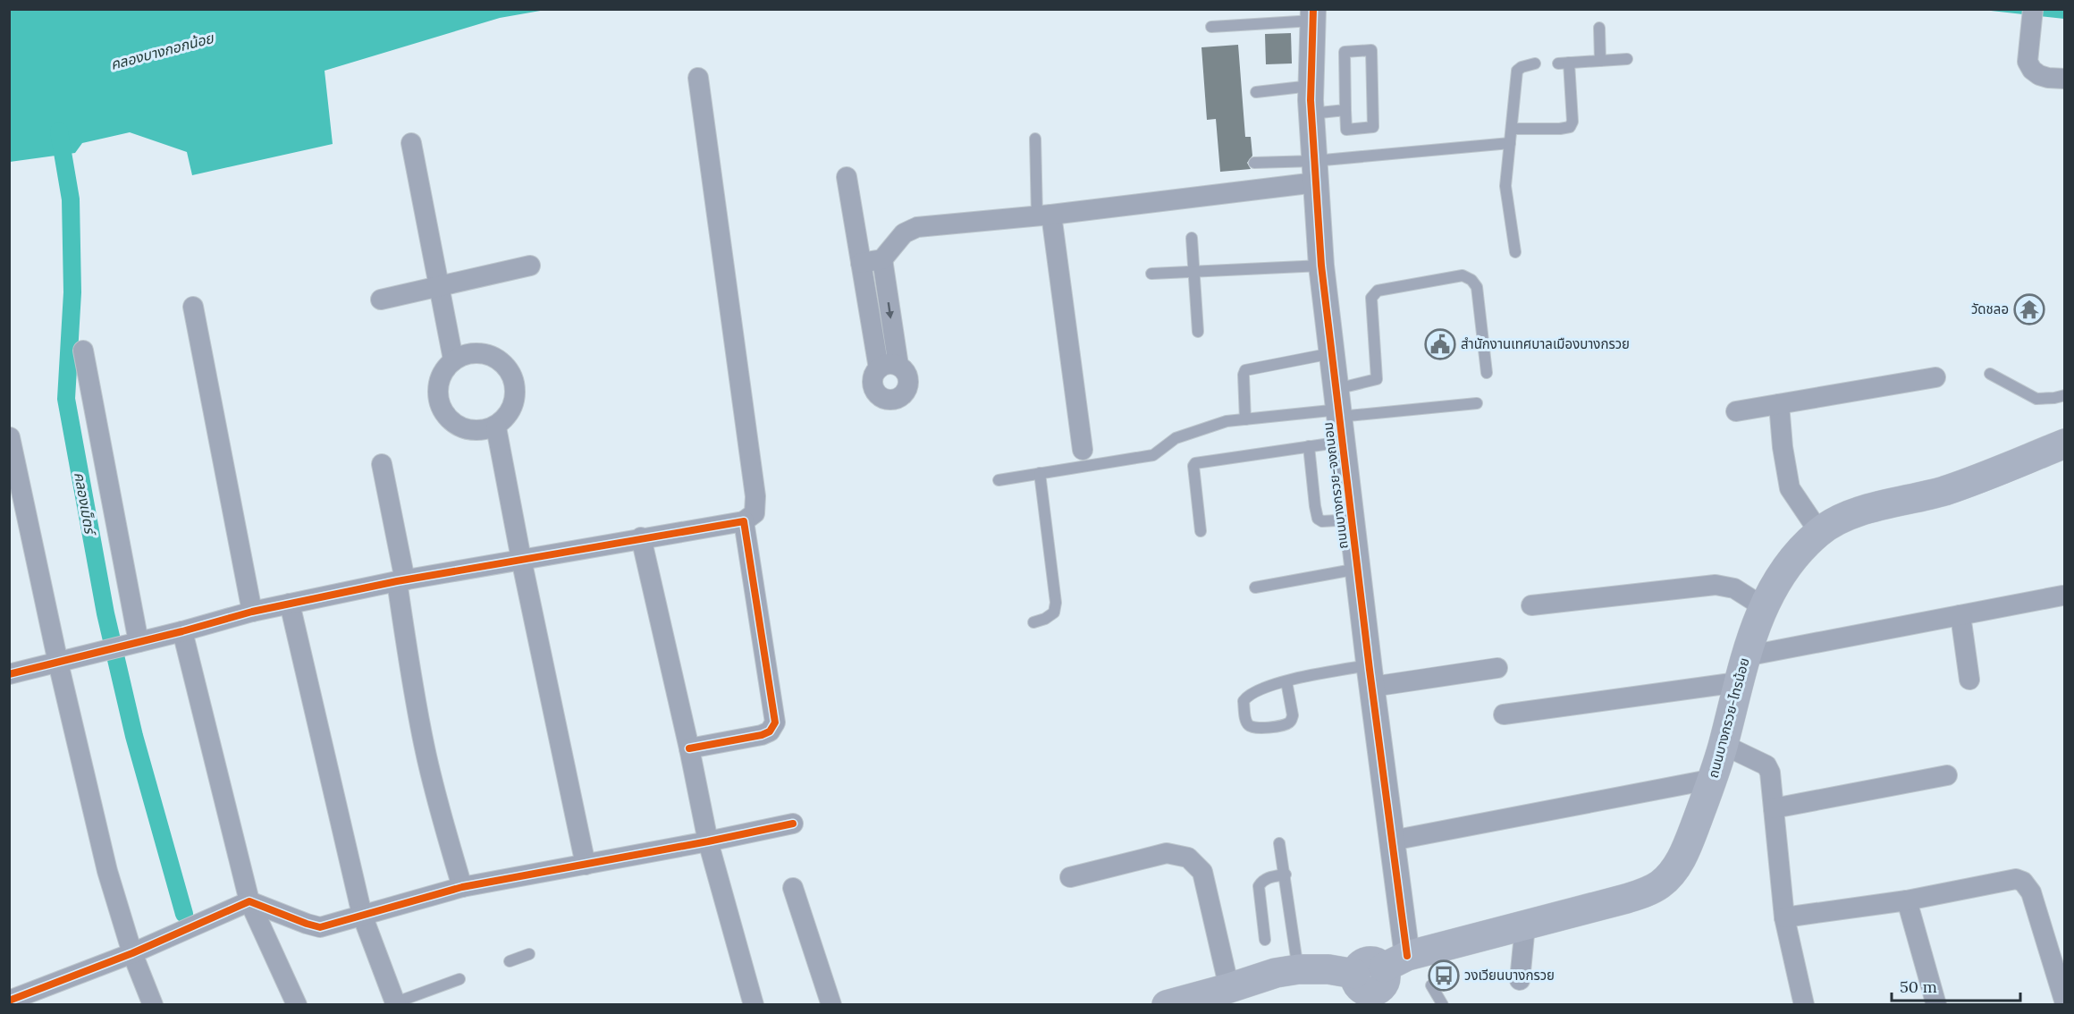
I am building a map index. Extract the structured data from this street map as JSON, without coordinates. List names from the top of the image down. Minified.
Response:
{"streets":{"main road":["ถนนบางกรวย-ไทรน้อย"],"street":["ถนนบางกรวย-จงถนอม"]},"crossings":[["ถนนบางกรวย-จงถนอม","ถนนบางกรวย-ไทรน้อย"]],"water":["คลองบางกอกน้อย","คลองเม็ตร์"],"places":{"temple":["วัดชลอ"],"public building":["สำนักงานเทศบาลเมืองบางกรวย"],"bus stop":["วงเวียนบางกรวย"]},"scale_bar":"50 m"}
